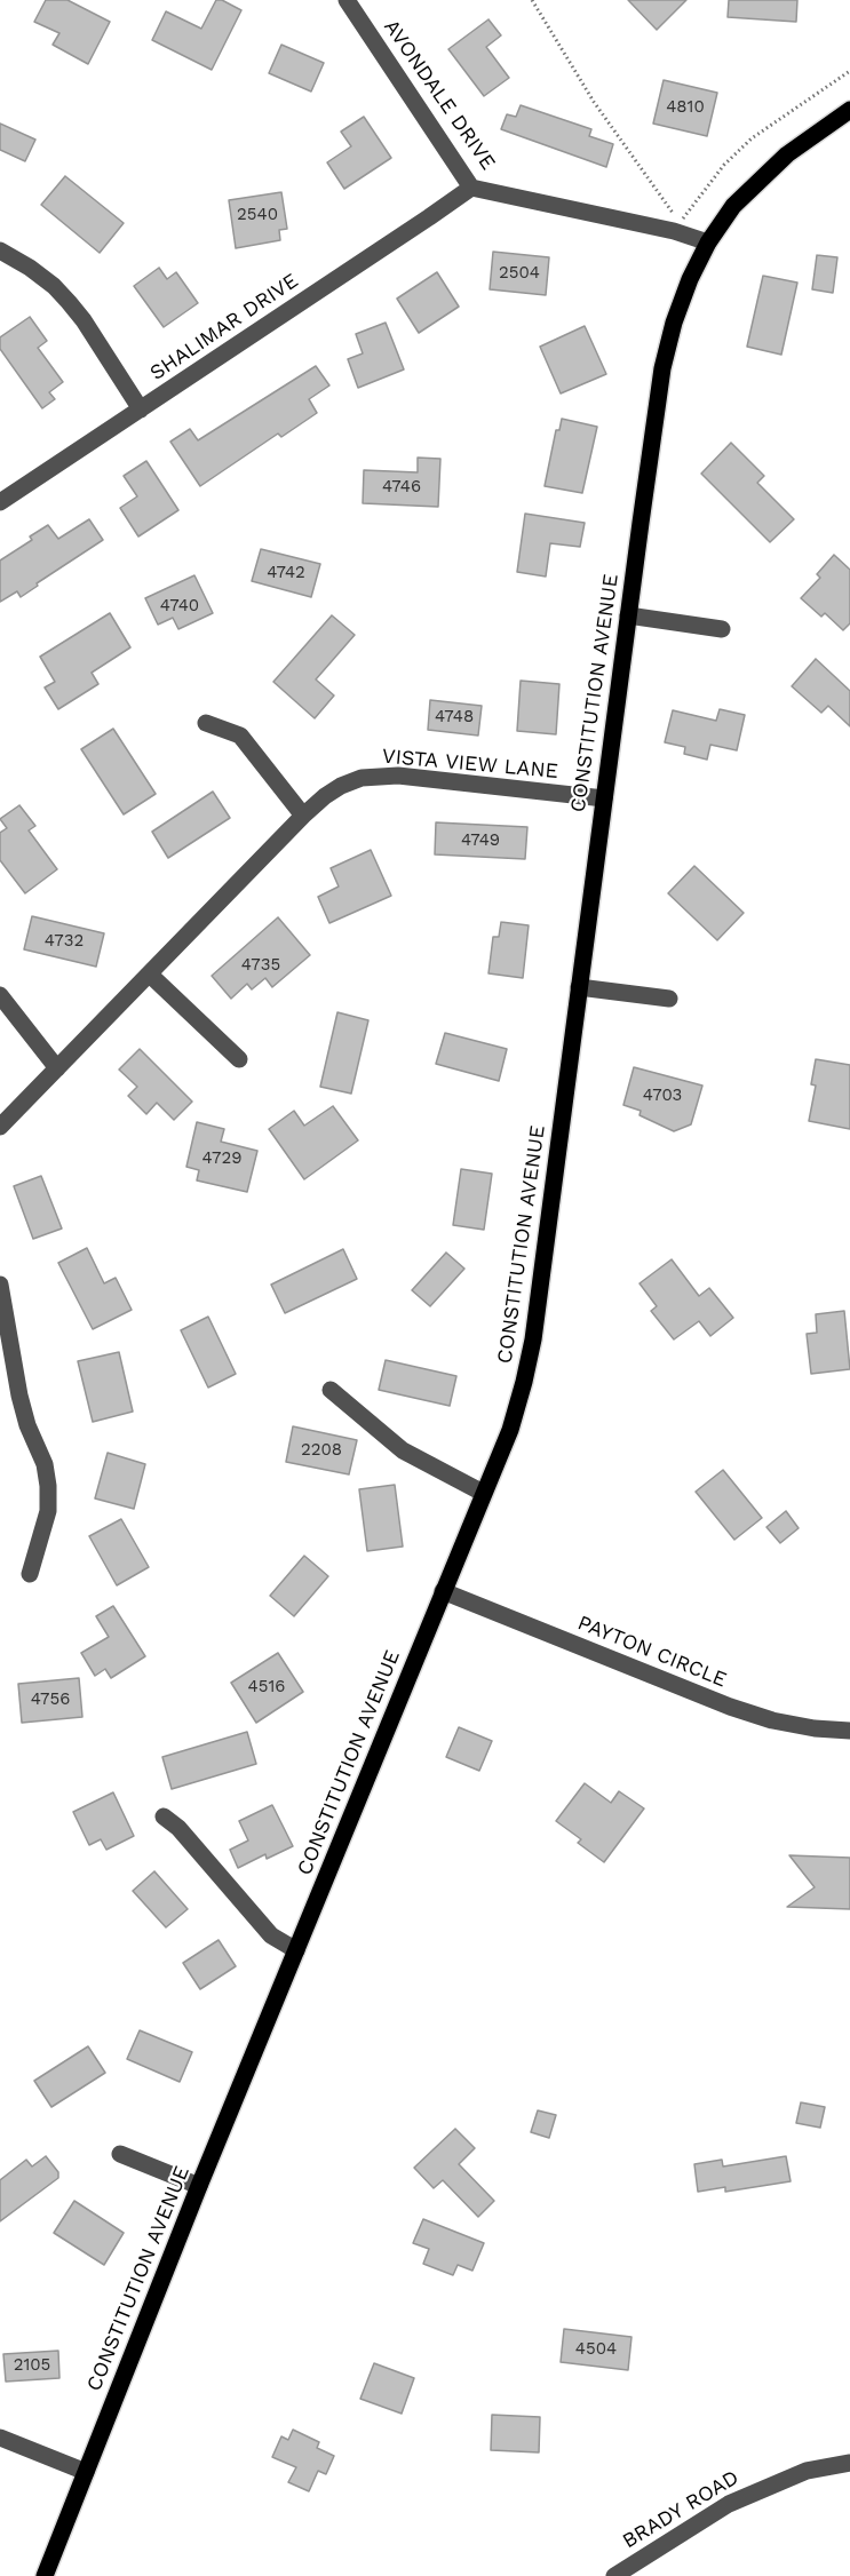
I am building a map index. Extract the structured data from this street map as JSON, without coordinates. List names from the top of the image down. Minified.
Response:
{"streets":{"main road":["CONSTITUTION AVENUE"],"street":["AVONDALE DRIVE","SHALIMAR DRIVE","VISTA VIEW LANE","PAYTON CIRCLE","BRADY ROAD"]},"crossings":[["AVONDALE DRIVE","SHALIMAR DRIVE"],["AVONDALE DRIVE","CONSTITUTION AVENUE"],["CONSTITUTION AVENUE","VISTA VIEW LANE"],["CONSTITUTION AVENUE","PAYTON CIRCLE"]],"house_numbers":["4810","2540","2504","4746","4742","4740","4748","4749","4732","4735","4703","4729","2208","4516","4756","4504","2105"]}
